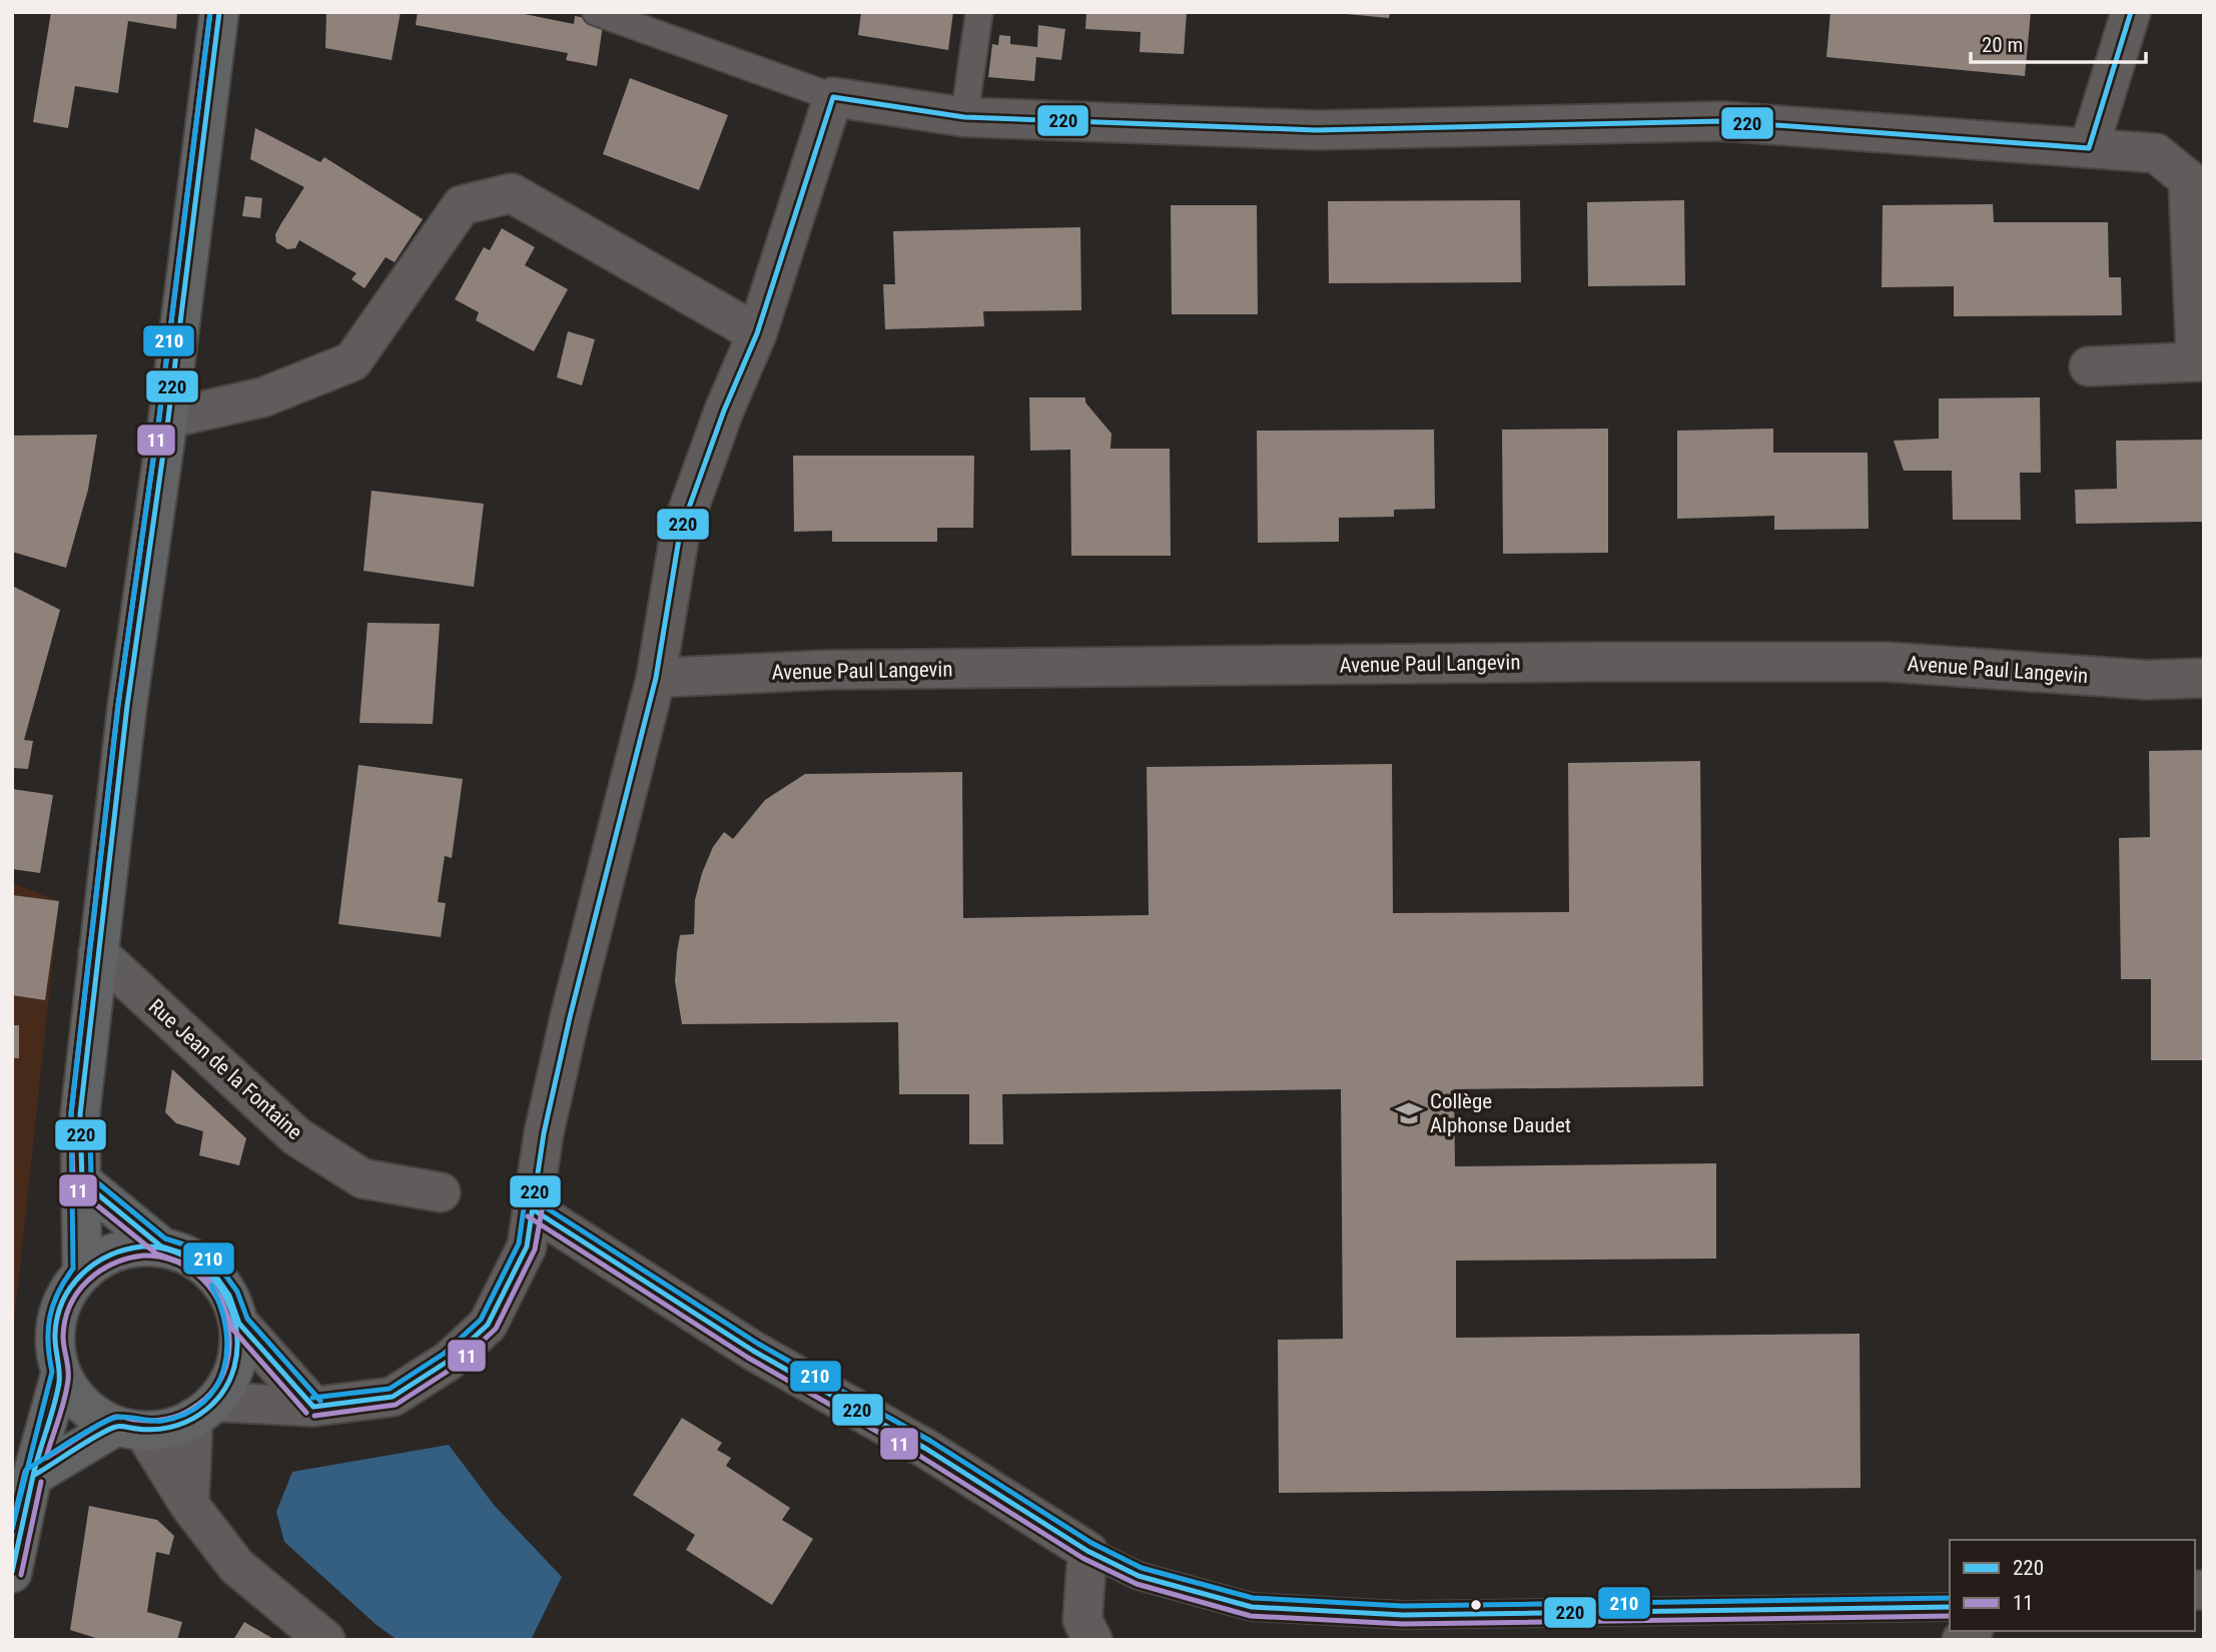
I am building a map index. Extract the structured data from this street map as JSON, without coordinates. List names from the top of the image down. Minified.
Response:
{"streets":{"street":["Avenue Paul Langevin","Rue Jean de la Fontaine"]},"places":{"school or university":["Collège Alphonse Daudet"]},"lines":["transit line 220","transit line 11","transit line 210"],"legend":["220","11"],"scale_bar":"20 m"}
